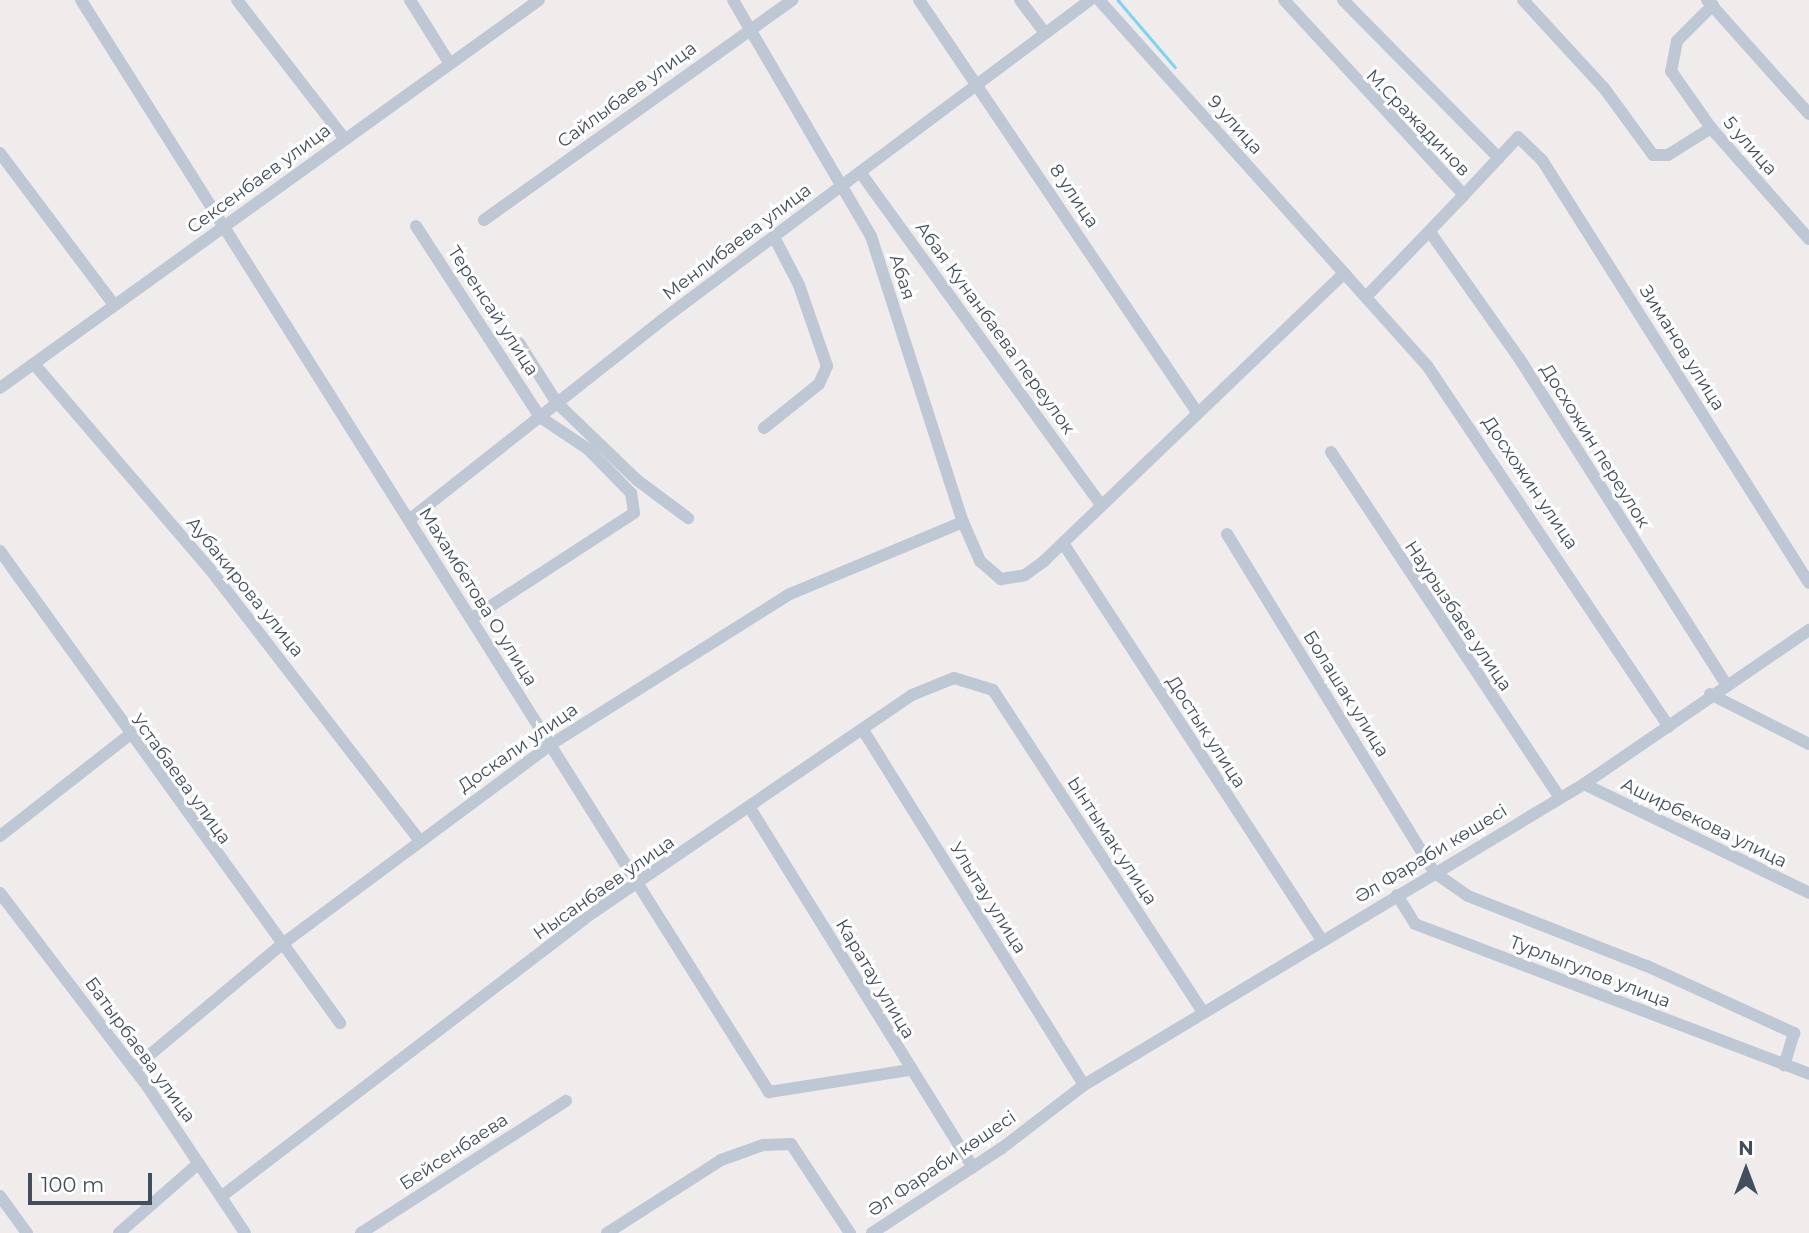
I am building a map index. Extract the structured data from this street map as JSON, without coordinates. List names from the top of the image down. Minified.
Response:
{"streets":{"street":["Сайлыбаев улица","М.Сражадинов","9 улица","5 улица","Сексенбаев улица","8 улица","Менлибаева улица","Абая","Теренсай улица","Абая Кунанбаева переулок","Зиманов улица","Досхожин переулок","Досхожин улица","Аубакирова улица","Махамбетова О улица","Наурызбаев улица","Болашак улица","Достык улица","Доскали улица","Устабаева улица","Аширбекова улица","Ынтымак улица","Әл Фараби көшесі","Нысанбаев улица","Улытау улица","Турлыгулов улица","Каратау улица","Батырбаева улица","Бейсенбаева"]},"crossings":[["Сайлыбаев улица","Абая"],["М.Сражадинов","Досхожин переулок"],["М.Сражадинов","Досхожин улица"],["9 улица","Досхожин улица"],["Сексенбаев улица","Аубакирова улица"],["Сексенбаев улица","Махамбетова О улица"],["8 улица","Менлибаева улица"],["Менлибаева улица","Абая"],["Менлибаева улица","Теренсай улица"],["Менлибаева улица","Абая Кунанбаева переулок"],["Менлибаева улица","Махамбетова О улица"],["Абая","Достык улица"],["Абая","Доскали улица"],["Досхожин переулок","Әл Фараби көшесі"],["Досхожин улица","Әл Фараби көшесі"],["Аубакирова улица","Доскали улица"],["Махамбетова О улица","Доскали улица"],["Махамбетова О улица","Нысанбаев улица"],["Махамбетова О улица","Каратау улица"],["Наурызбаев улица","Әл Фараби көшесі"],["Болашак улица","Әл Фараби көшесі"],["Болашак улица","Турлыгулов улица"],["Достык улица","Әл Фараби көшесі"],["Доскали улица","Устабаева улица"],["Доскали улица","Батырбаева улица"],["Аширбекова улица","Әл Фараби көшесі"],["Ынтымак улица","Әл Фараби көшесі"],["Ынтымак улица","Нысанбаев улица"],["Әл Фараби көшесі","Улытау улица"],["Әл Фараби көшесі","Турлыгулов улица"],["Әл Фараби көшесі","Каратау улица"],["Нысанбаев улица","Улытау улица"],["Нысанбаев улица","Каратау улица"],["Нысанбаев улица","Батырбаева улица"]],"scale_bar":"100 m","north":"top"}
